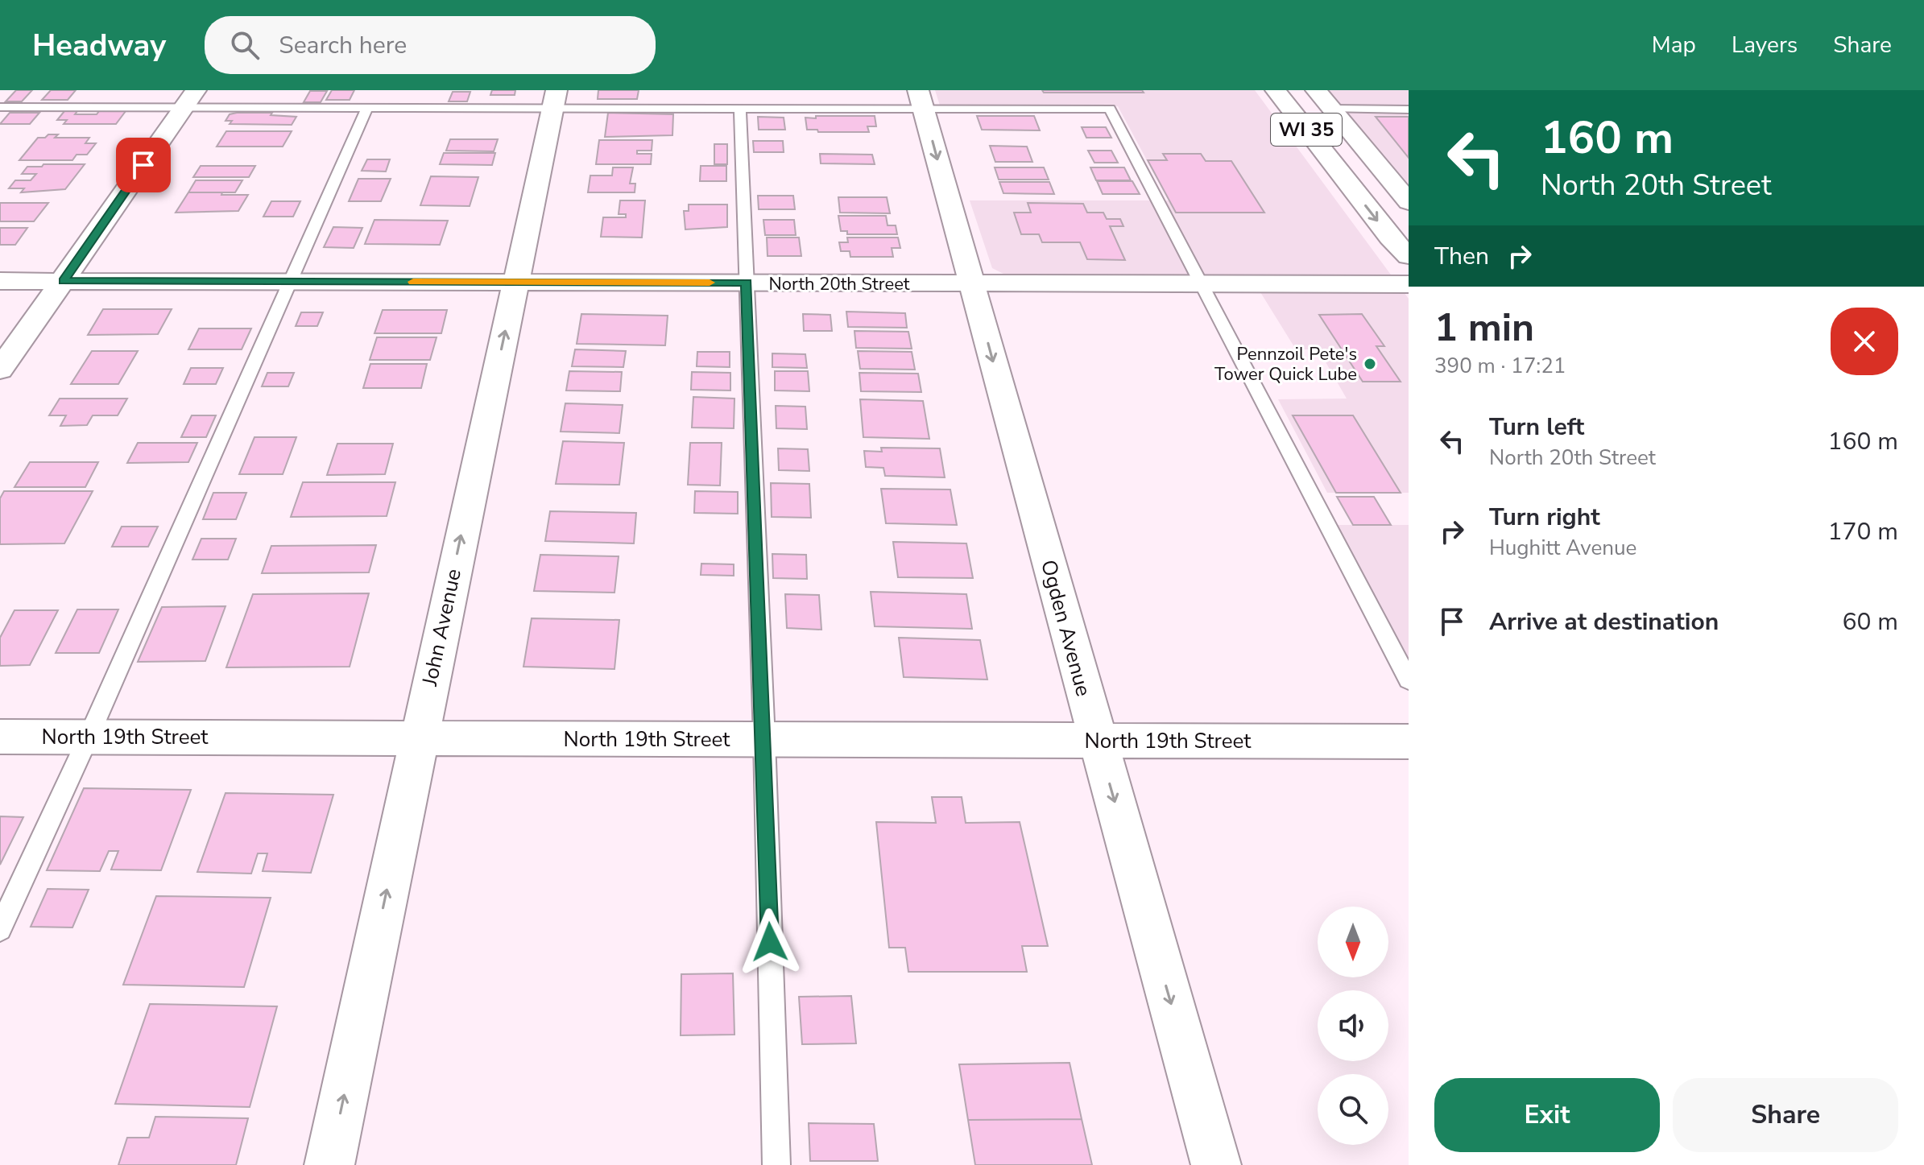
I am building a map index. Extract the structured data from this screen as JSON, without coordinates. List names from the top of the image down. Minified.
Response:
{"streets":{"street":["WI 35","North 20th Street","John Avenue","Ogden Avenue","North 19th Street"]},"crossings":[["North 20th Street","John Avenue"],["North 20th Street","Ogden Avenue"],["John Avenue","North 19th Street"],["Ogden Avenue","North 19th Street"]],"one_way":["John Avenue","Ogden Avenue"],"places":["Pennzoil Pete's Tower Quick Lube"],"north":"bottom","page":{"header":"Headway","search":"Search here","nav":["Map","Layers","Share"],"turn":["160 m","North 20th Street"],"then":"Then","heading":["1 min","390 m · 17:21"],"list":[{"name":"Turn left","note":"North 20th Street","value":"160 m"},{"name":"Turn right","note":"Hughitt Avenue","value":"170 m"},{"name":"Arrive at destination","value":"60 m"}],"buttons":["Exit","Share"]}}
